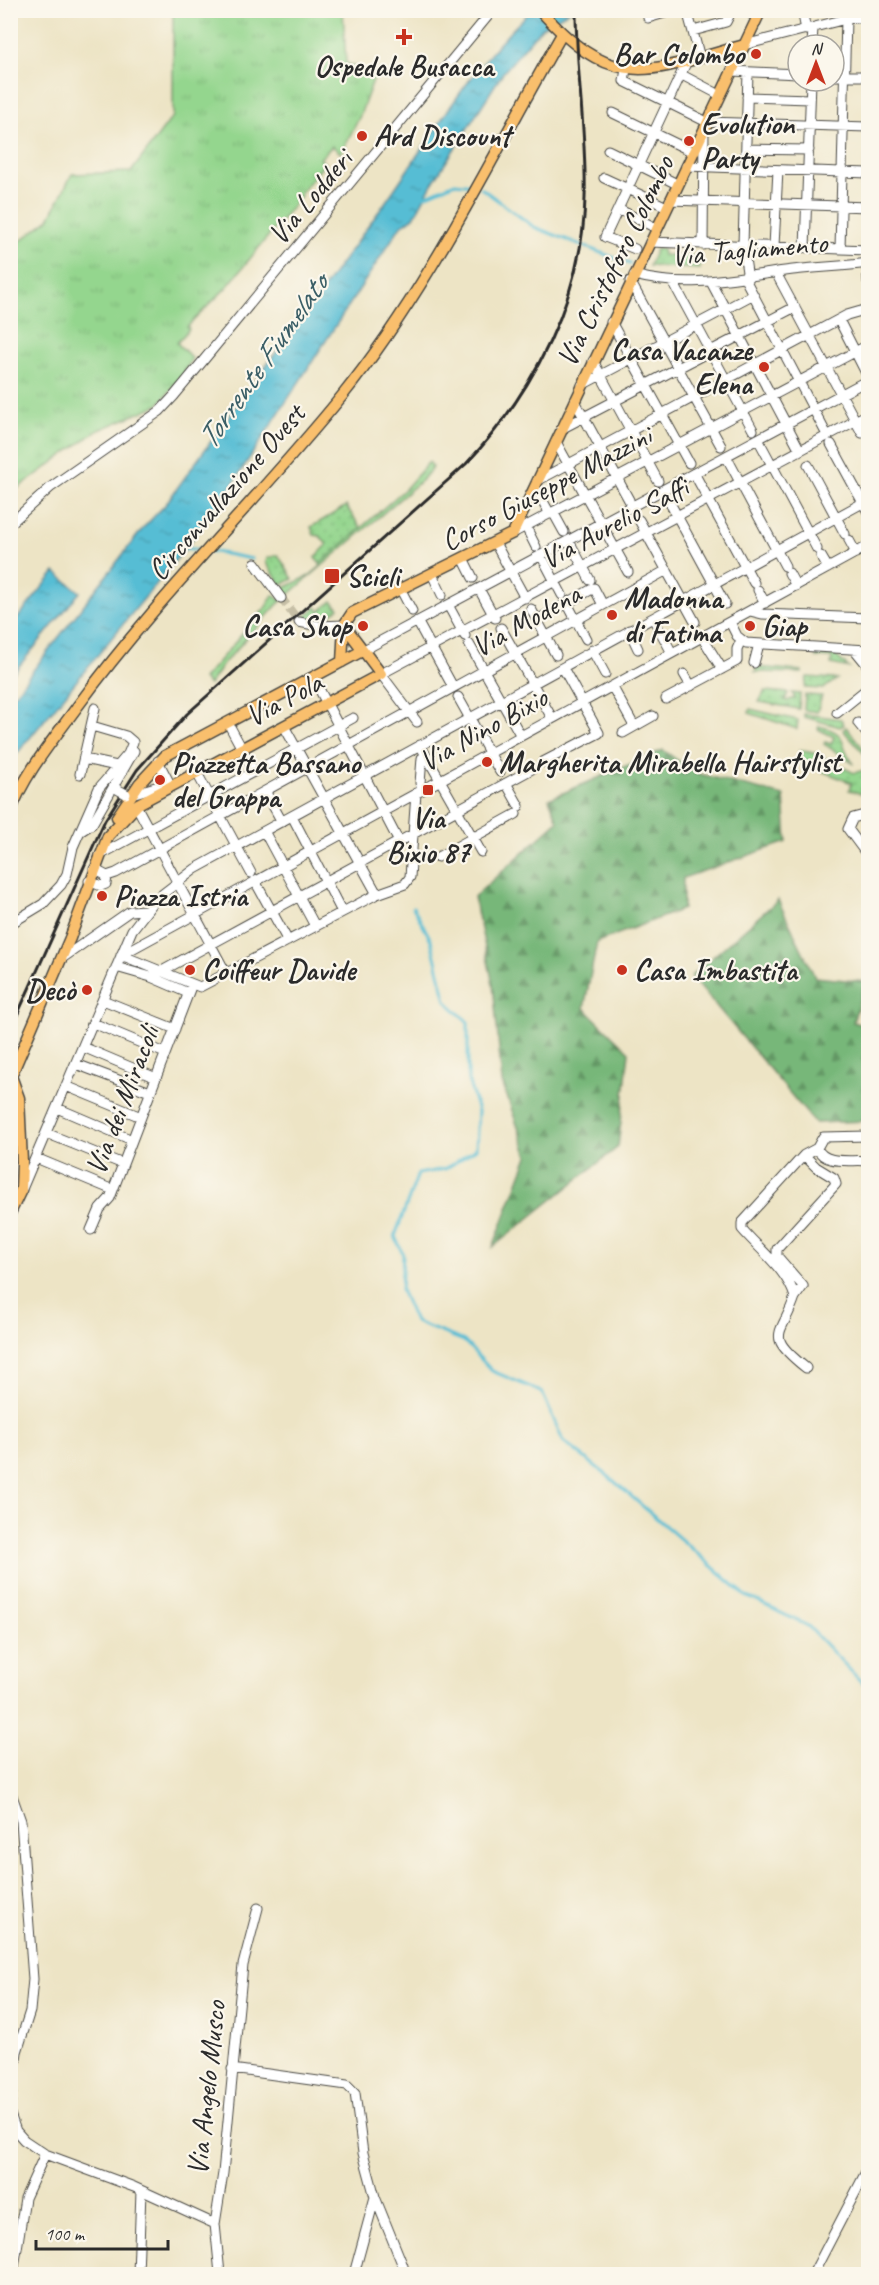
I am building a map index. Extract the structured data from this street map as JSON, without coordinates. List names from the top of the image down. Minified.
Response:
{"streets":{"main road":["Via Cristoforo Colombo","Corso Giuseppe Mazzini","Circonvallazione Ovest","Via Pola"],"street":["Via Lodderi","Via Tagliamento","Via Aurelio Saffi","Via Modena","Via Nino Bixio","Via dei Miracoli","Via Angelo Musco"]},"crossings":[["Via Tagliamento","Via Cristoforo Colombo"],["Via Cristoforo Colombo","Corso Giuseppe Mazzini"],["Via Aurelio Saffi","Via Pola"],["Via Modena","Via Pola"]],"water":["Torrente Fiumelato"],"places":{"health":["Ospedale Busacca"],"other":["Bar Colombo","Ard Discount","Evolution Party","Casa Vacanze Elena","Madonna di Fatima","Casa Shop","Giap","Margherita Mirabella Hairstylist","Piazzetta Bassano del Grappa","Piazza Istria","Coiffeur Davide","Casa Imbastita","Decò"],"transit":["Scicli","Via Bixio 87"]},"scale_bar":"100 m","north":"top"}
